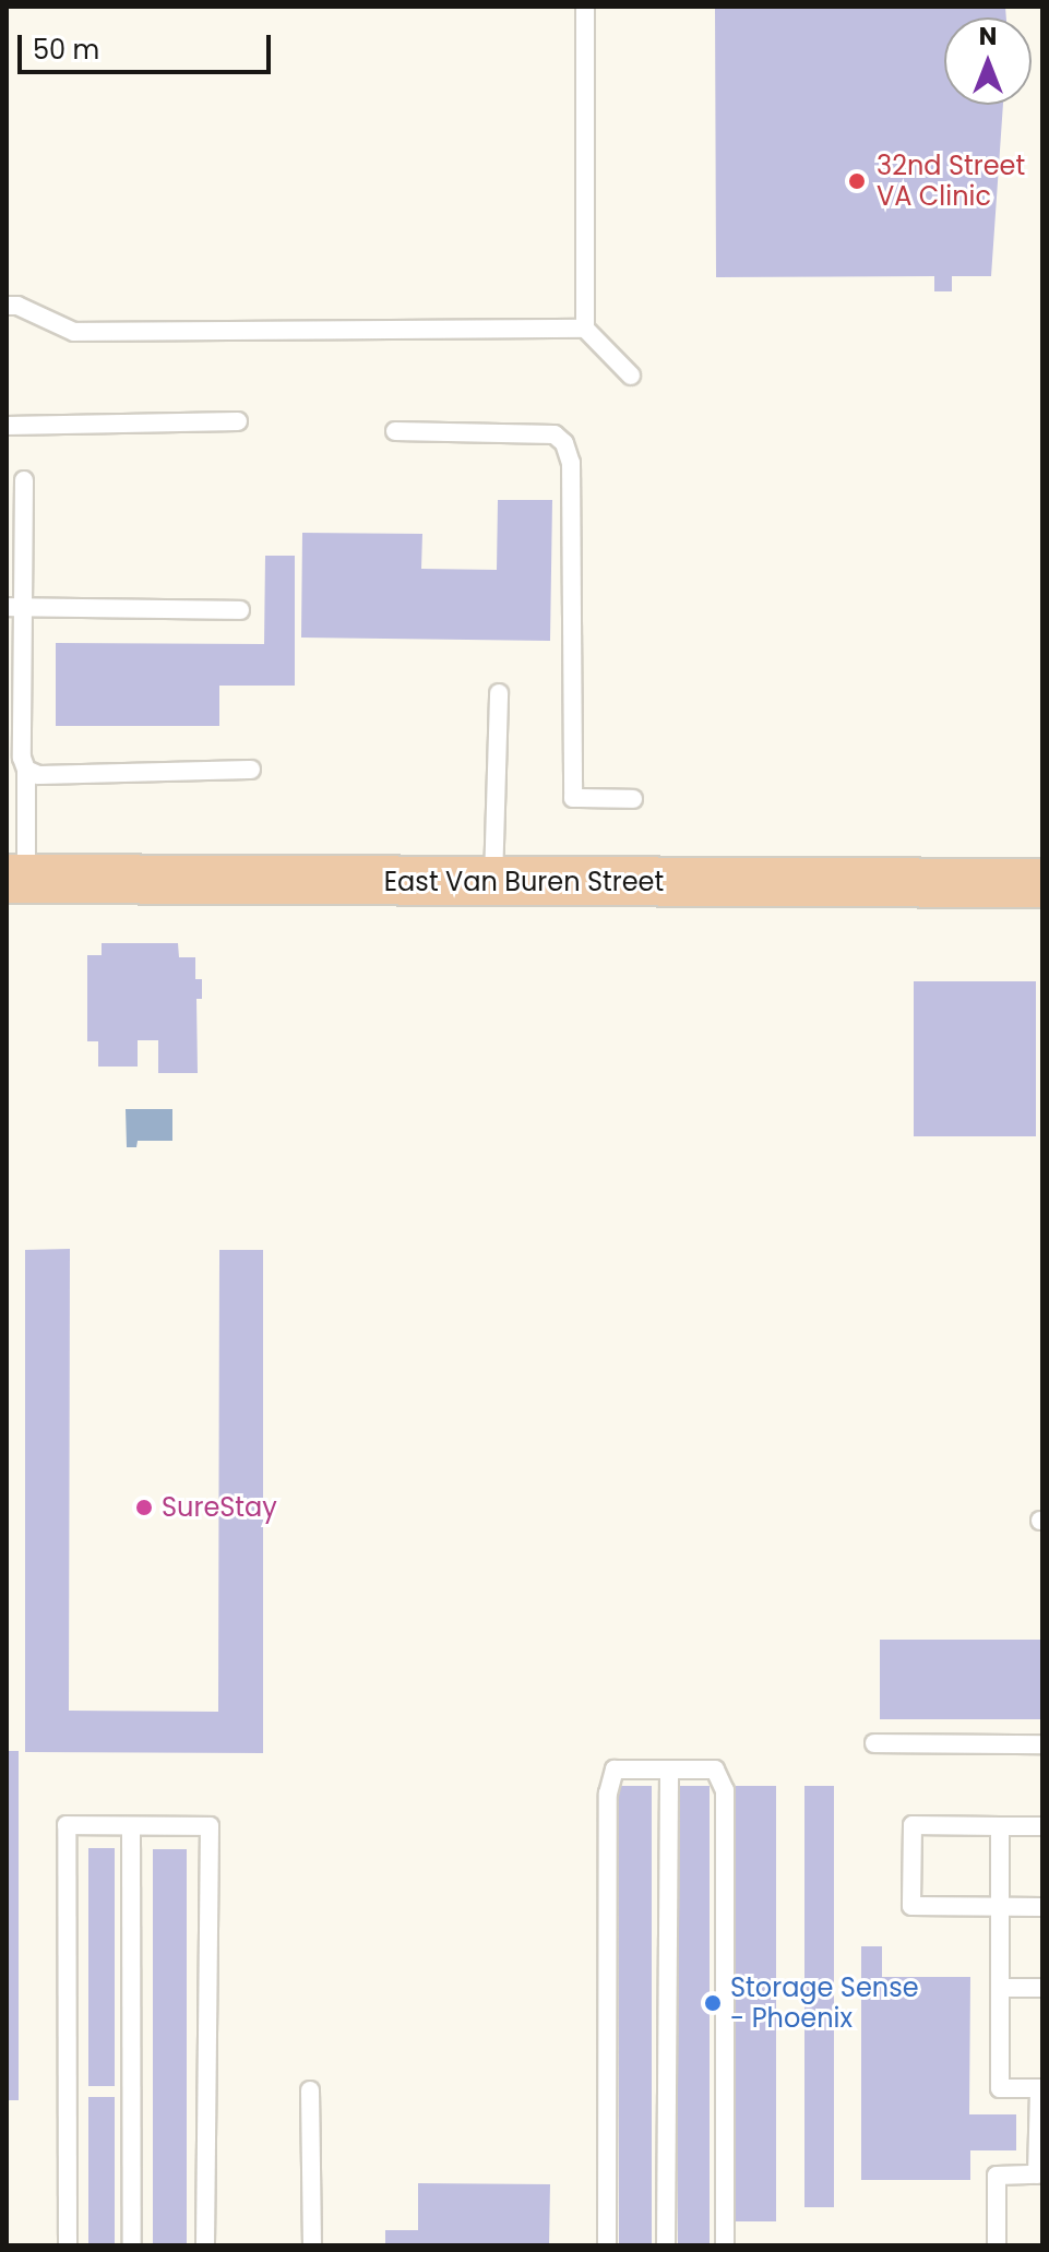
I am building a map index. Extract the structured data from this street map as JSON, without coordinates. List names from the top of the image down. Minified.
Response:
{"streets":{"main road":["East Van Buren Street"]},"places":["32nd Street VA Clinic","SureStay","Storage Sense - Phoenix"],"scale_bar":"50 m","north":"top"}
